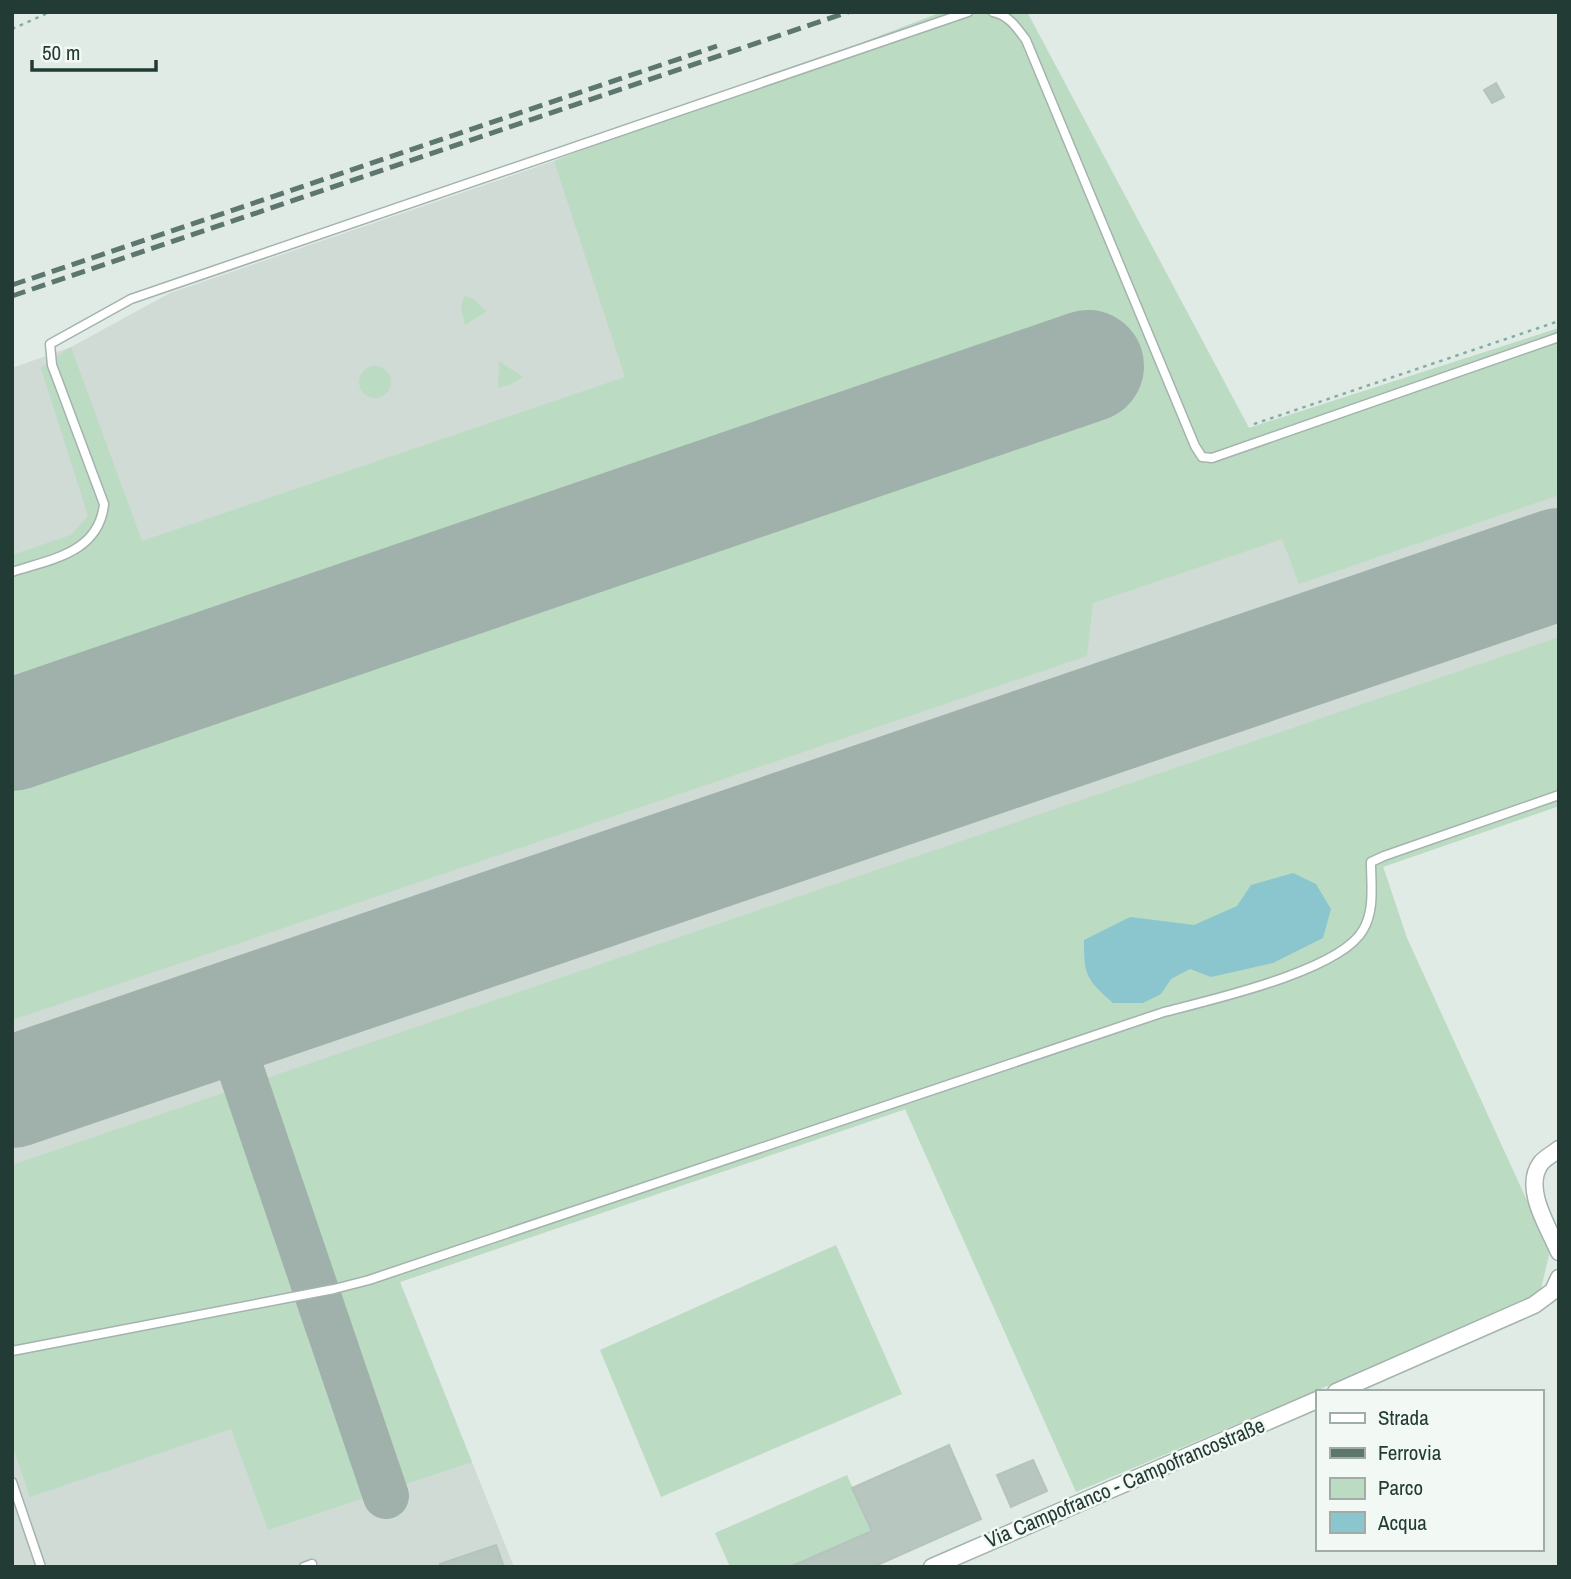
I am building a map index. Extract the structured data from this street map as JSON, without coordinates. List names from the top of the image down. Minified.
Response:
{"streets":{"street":["Via Campofranco - Campofrancostraße"]},"legend":["Strada","Ferrovia","Parco","Acqua"],"scale_bar":"50 m"}
